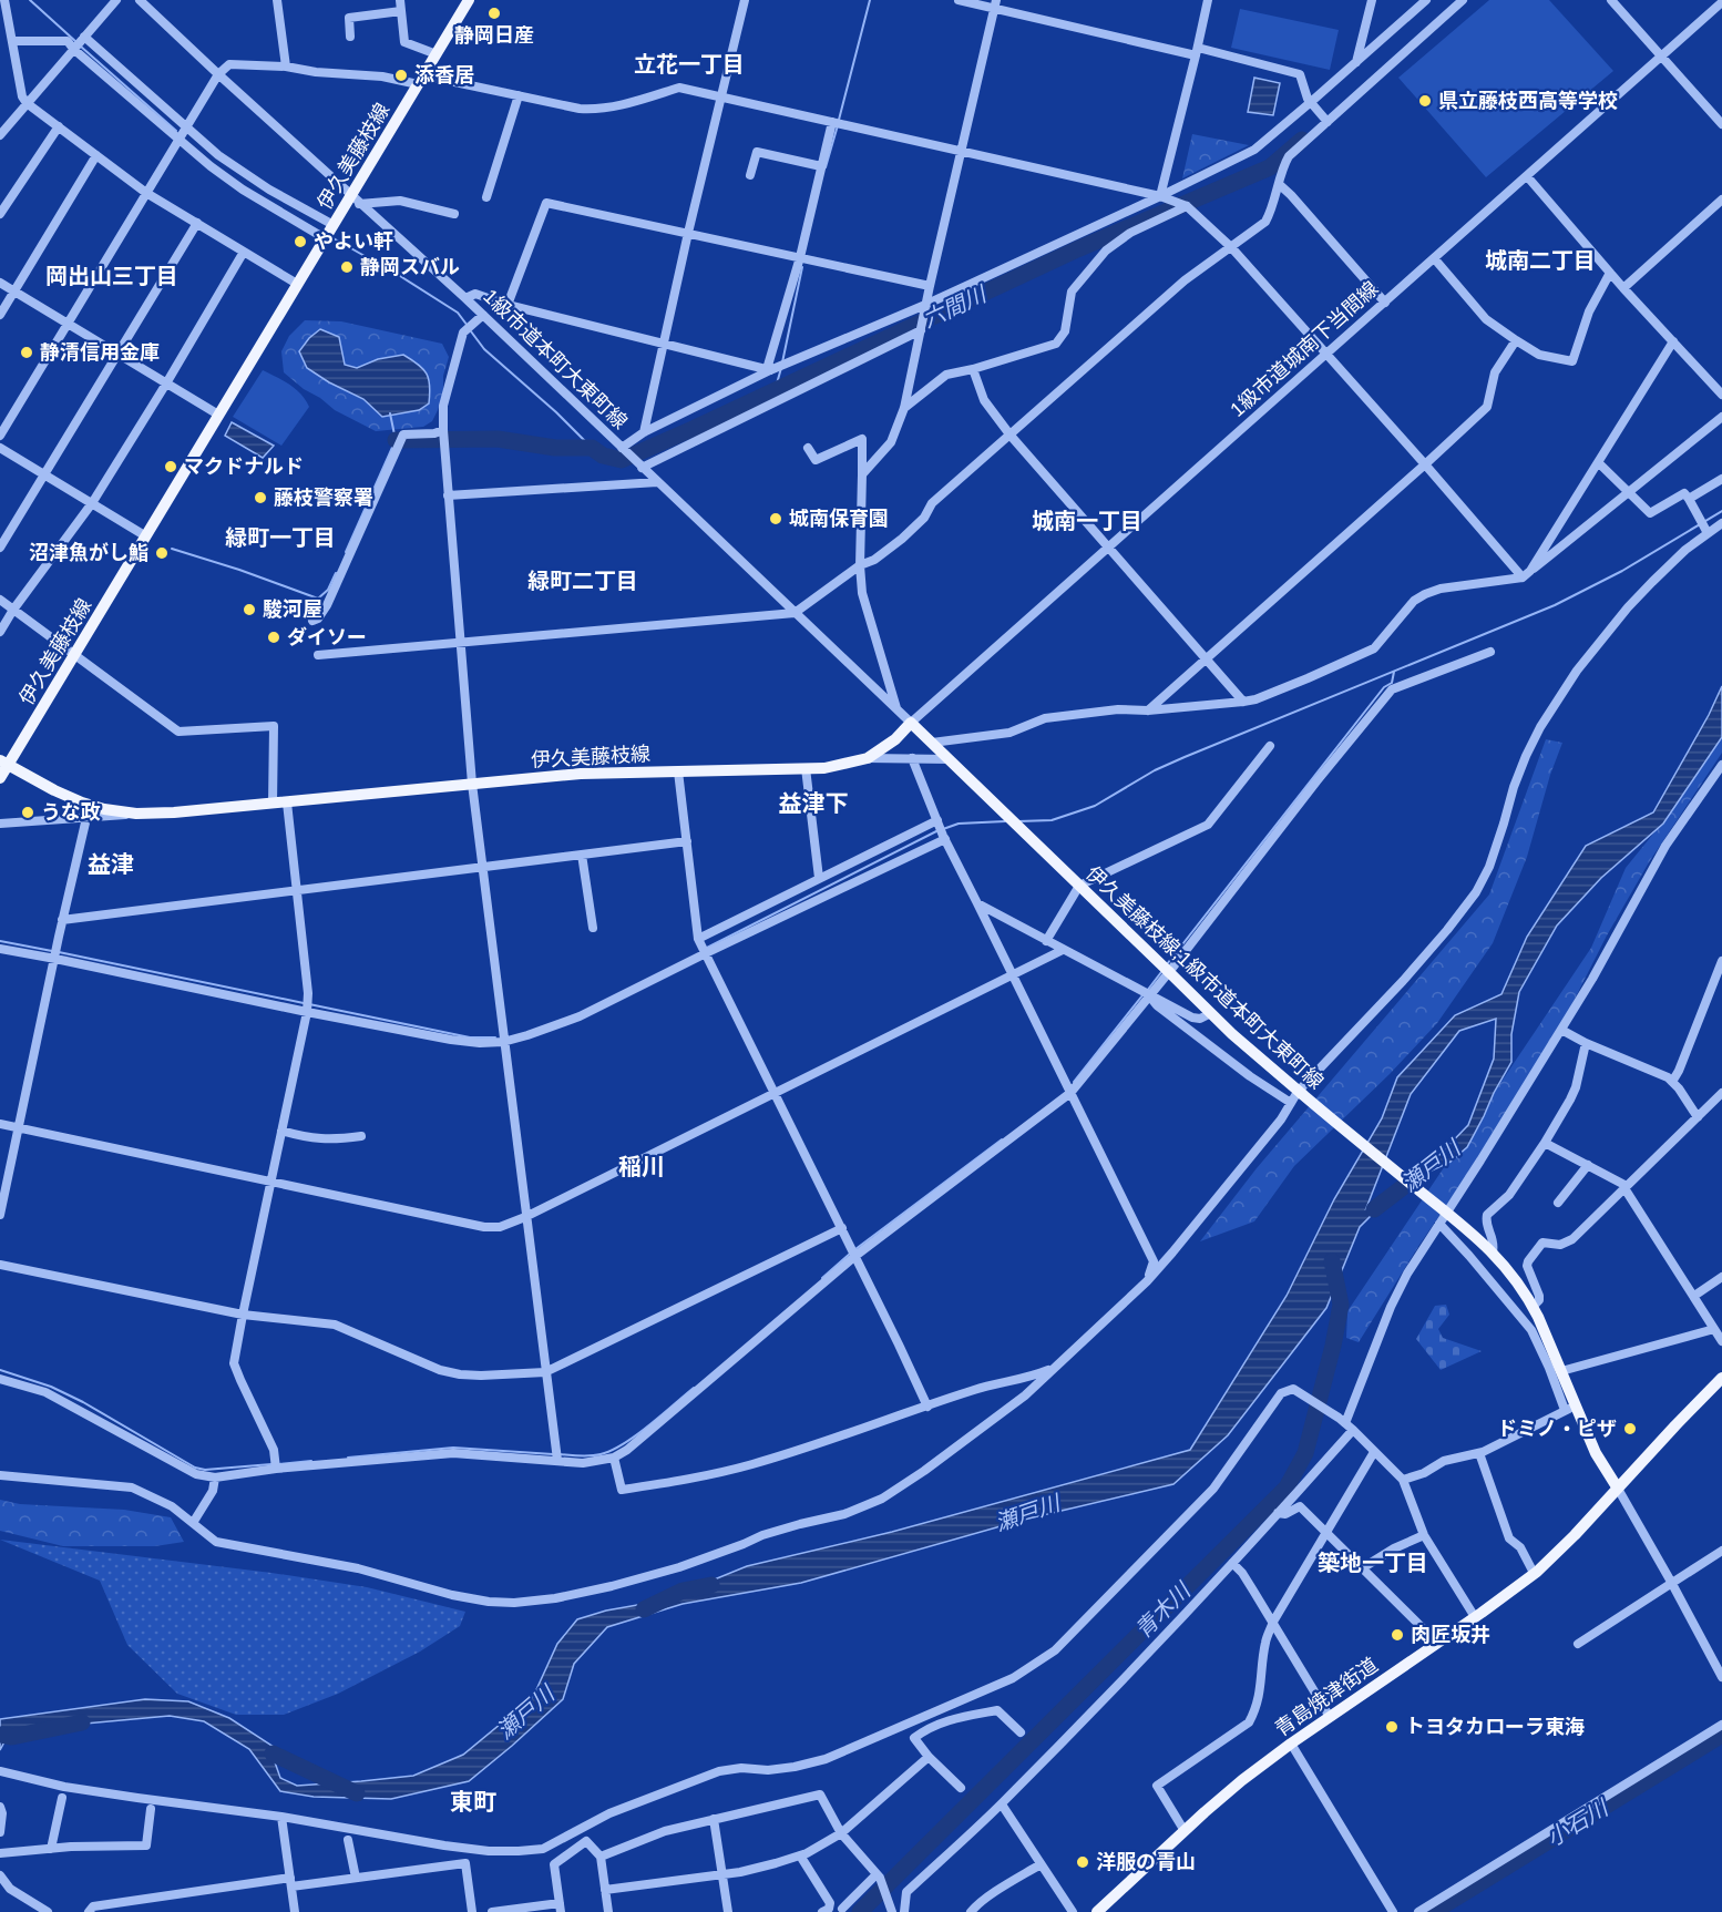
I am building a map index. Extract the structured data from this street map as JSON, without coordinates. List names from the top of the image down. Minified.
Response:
{"streets":{"main road":["伊久美藤枝線","伊久美藤枝線;1級市道本町大東町線","青島焼津街道"],"street":["1級市道城南下当間線","1級市道本町大東町線"]},"crossings":[["伊久美藤枝線","1級市道城南下当間線"],["伊久美藤枝線","1級市道本町大東町線"],["伊久美藤枝線","伊久美藤枝線;1級市道本町大東町線"],["1級市道城南下当間線","1級市道本町大東町線"],["1級市道城南下当間線","伊久美藤枝線;1級市道本町大東町線"],["1級市道本町大東町線","伊久美藤枝線;1級市道本町大東町線"],["伊久美藤枝線;1級市道本町大東町線","青島焼津街道"]],"districts":["立花一丁目","城南二丁目","岡出山三丁目","城南一丁目","緑町一丁目","緑町二丁目","益津下","益津","稲川","築地一丁目","東町"],"water":["六間川","瀬戸川","青木川","小石川"],"places":["静岡日産","添香居","県立藤枝西高等学校","やよい軒","静岡スバル","静清信用金庫","マクドナルド","藤枝警察署","城南保育園","沼津魚がし鮨","駿河屋","ダイソー","うな政","ドミノ・ピザ","肉匠坂井","トヨタカローラ東海","洋服の青山"]}
